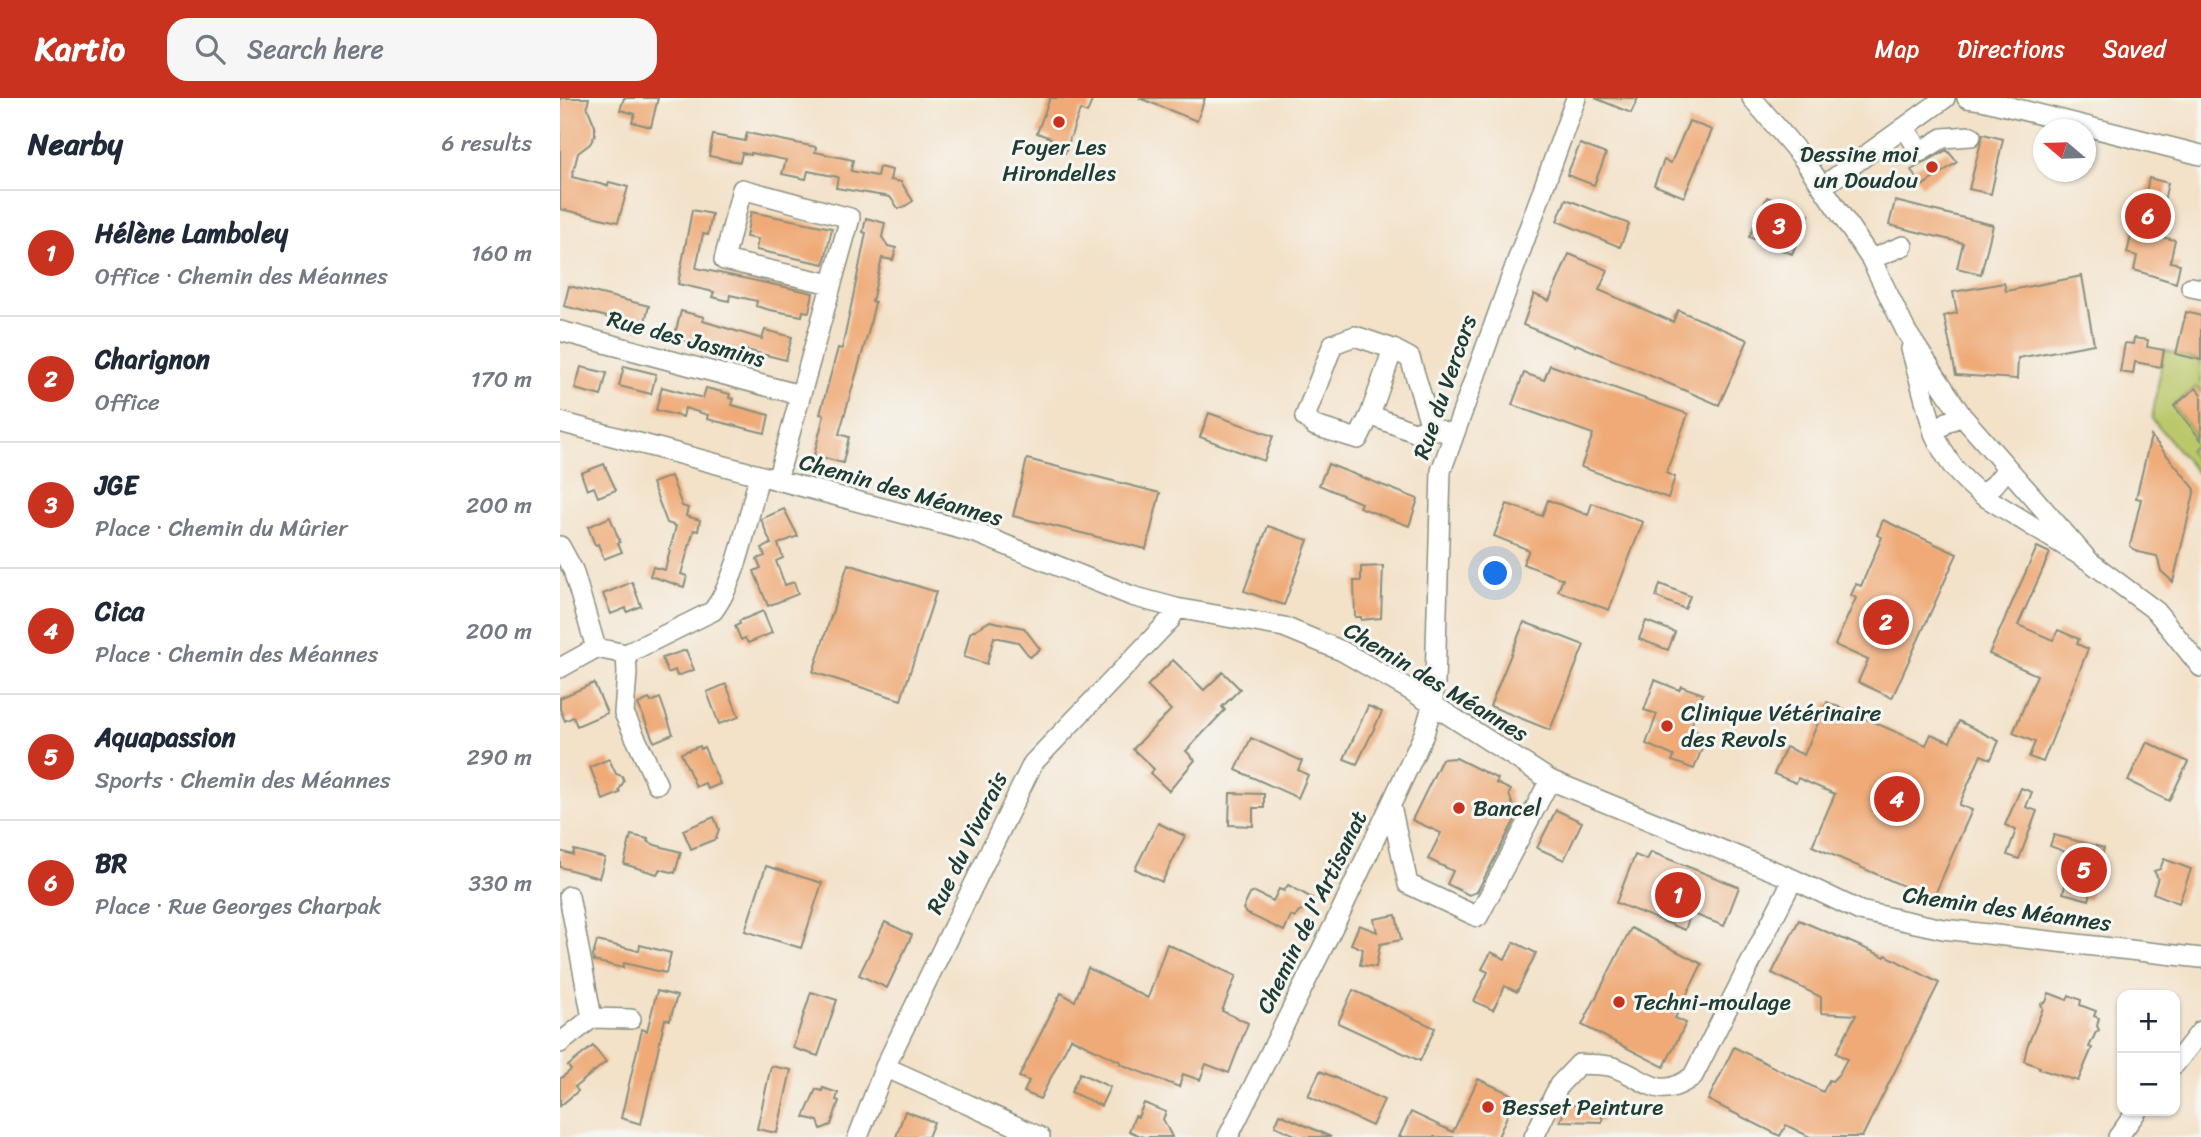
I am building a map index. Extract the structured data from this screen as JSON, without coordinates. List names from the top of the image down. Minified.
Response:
{"streets":{"street":["Rue des Jasmins","Rue du Vercors","Chemin des Méannes","Rue du Vivarais","Chemin de l'Artisanat"]},"crossings":[["Rue du Vercors","Chemin des Méannes"],["Rue du Vercors","Chemin de l'Artisanat"],["Chemin des Méannes","Rue du Vivarais"],["Chemin des Méannes","Chemin de l'Artisanat"]],"places":["Foyer Les Hirondelles","Dessine moi un Doudou","Clinique Vétérinaire des Revols","Bancel","Techni-moulage","Besset Peinture"],"north":"left","page":{"header":"Kartio","search":"Search here","nav":["Map","Directions","Saved"],"heading":["Nearby","6 results"],"list":[{"mark":"1","name":"Hélène Lamboley","note":"Office · Chemin des Méannes","value":"160 m"},{"mark":"2","name":"Charignon","note":"Office","value":"170 m"},{"mark":"3","name":"JGE","note":"Place · Chemin du Mûrier","value":"200 m"},{"mark":"4","name":"Cica","note":"Place · Chemin des Méannes","value":"200 m"},{"mark":"5","name":"Aquapassion","note":"Sports · Chemin des Méannes","value":"290 m"},{"mark":"6","name":"BR","note":"Place · Rue Georges Charpak","value":"330 m"}],"pins":["6","3","2","4","5","1"],"map_buttons":["+","−"]}}
